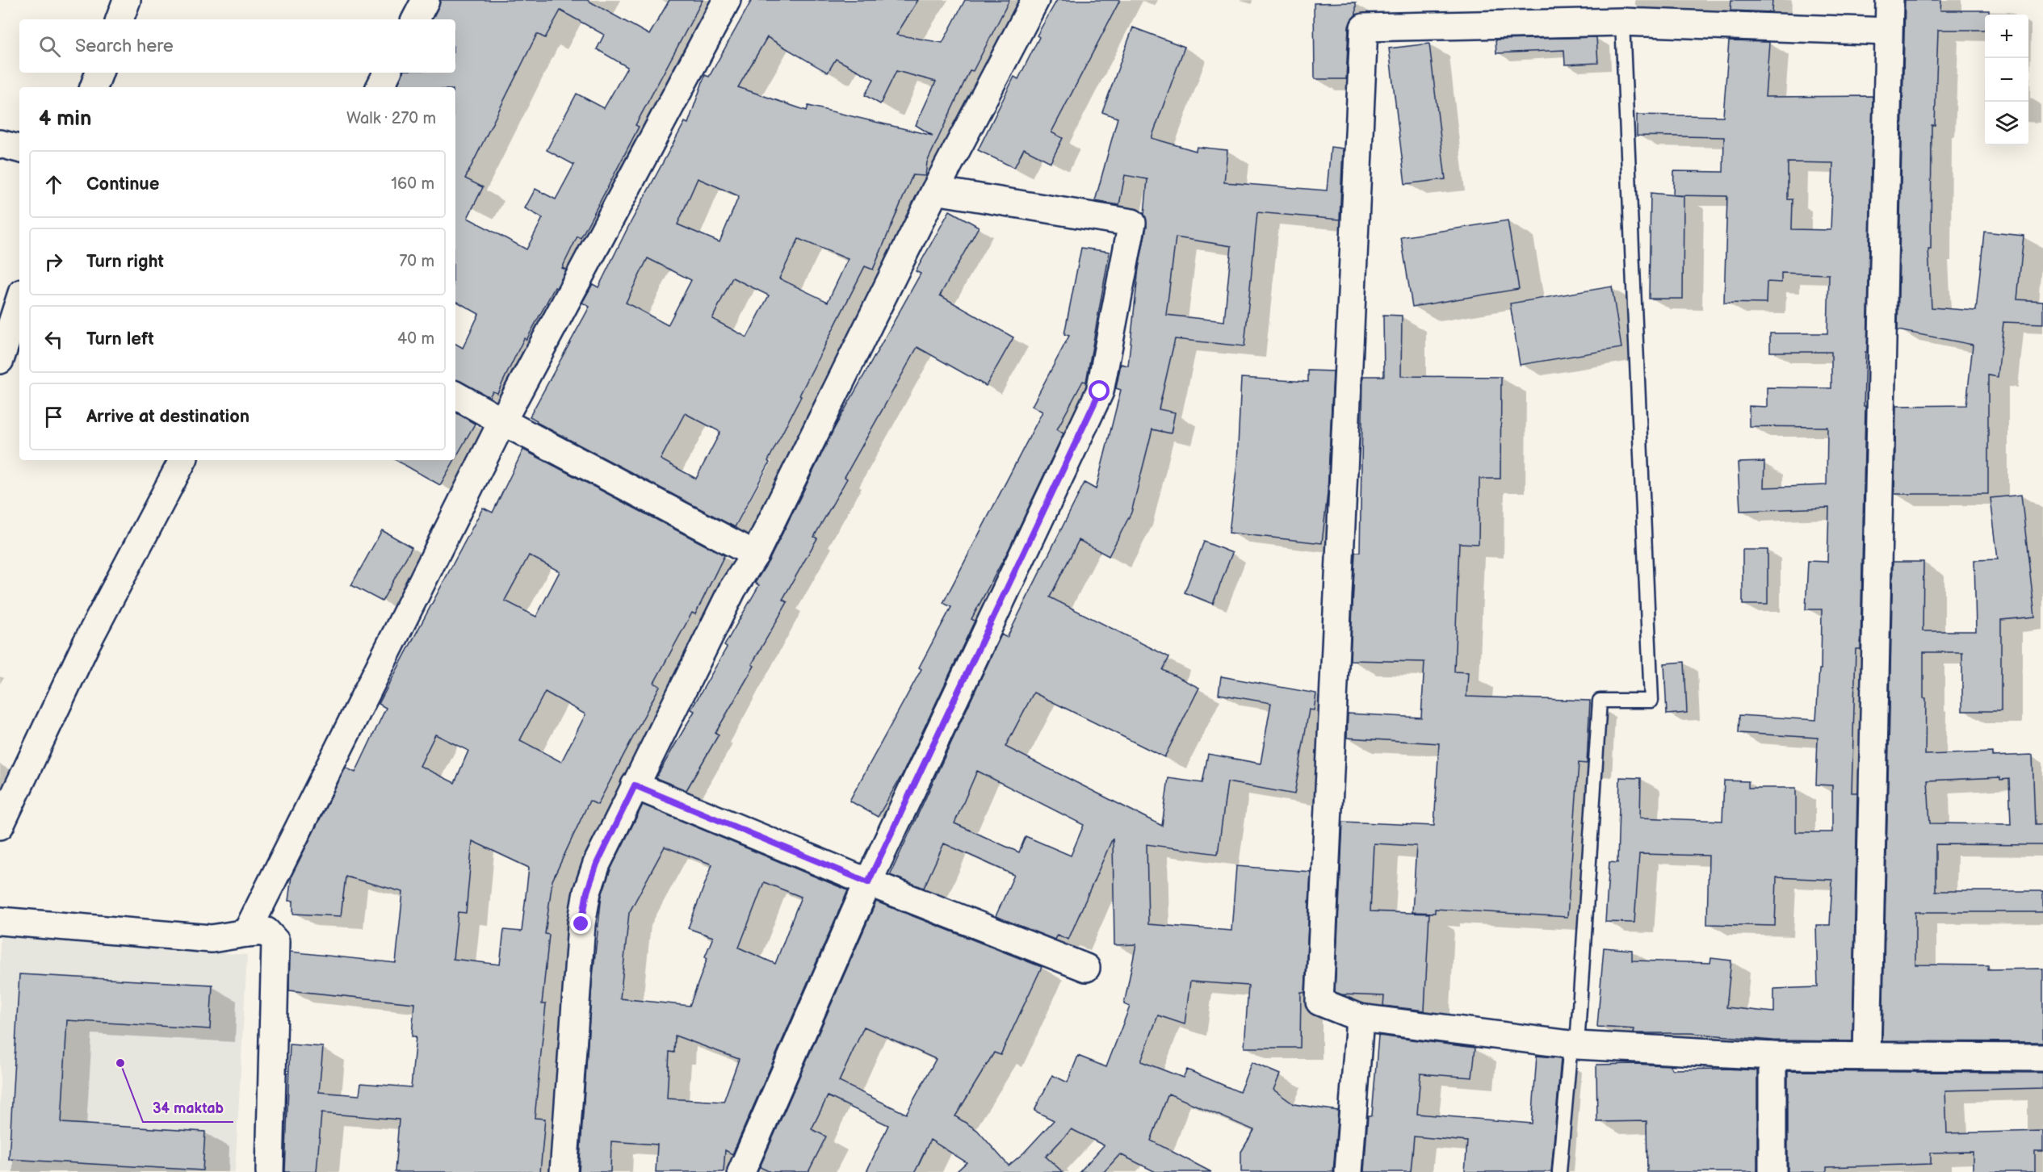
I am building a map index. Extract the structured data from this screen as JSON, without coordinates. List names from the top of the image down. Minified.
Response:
{"places":["34 maktab"],"page":{"map_buttons":["+","−"],"search":"Search here","heading":["4 min","Walk · 270 m"],"list":[["Continue","160 m"],["Turn right","70 m"],["Turn left","40 m"],"Arrive at destination"]}}
